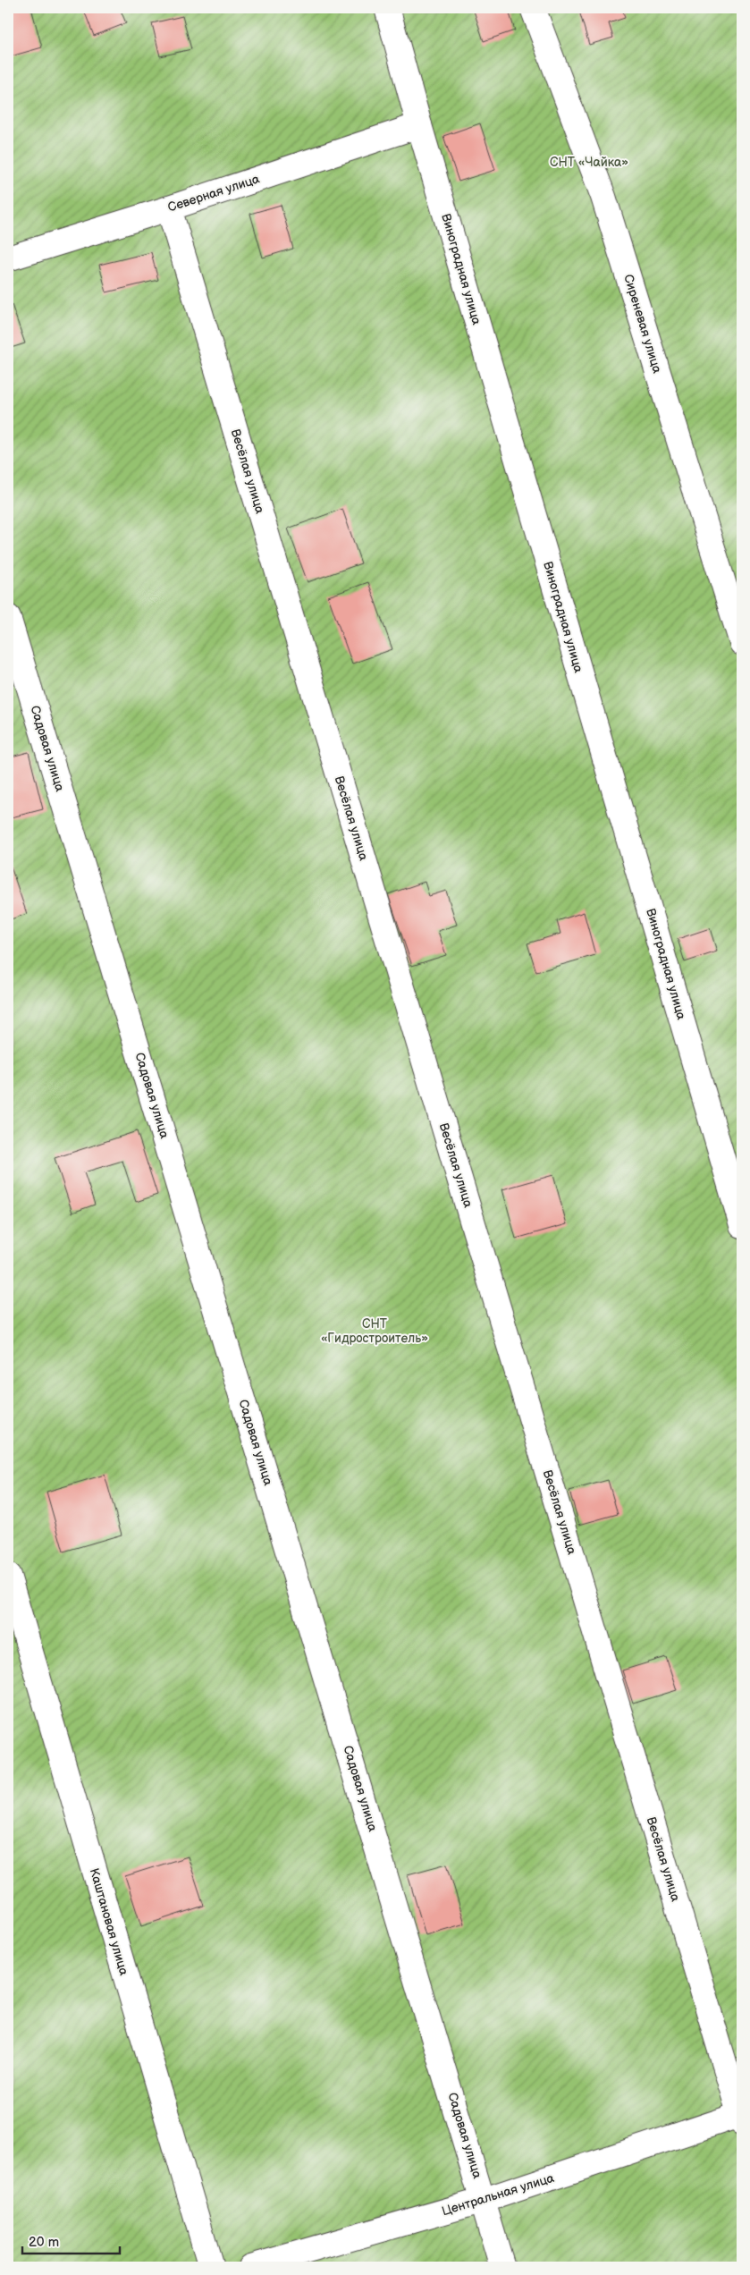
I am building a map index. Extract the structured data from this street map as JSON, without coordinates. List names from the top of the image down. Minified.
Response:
{"streets":{"street":["Северная улица","Виноградная улица","Сиреневая улица","Весёлая улица","Садовая улица","Каштановая улица","Центральная улица"]},"crossings":[["Северная улица","Виноградная улица"],["Северная улица","Весёлая улица"],["Весёлая улица","Центральная улица"],["Садовая улица","Центральная улица"]],"parks":["СНТ «Чайка»","СНТ «Гидростроитель»"],"scale_bar":"20 m"}
